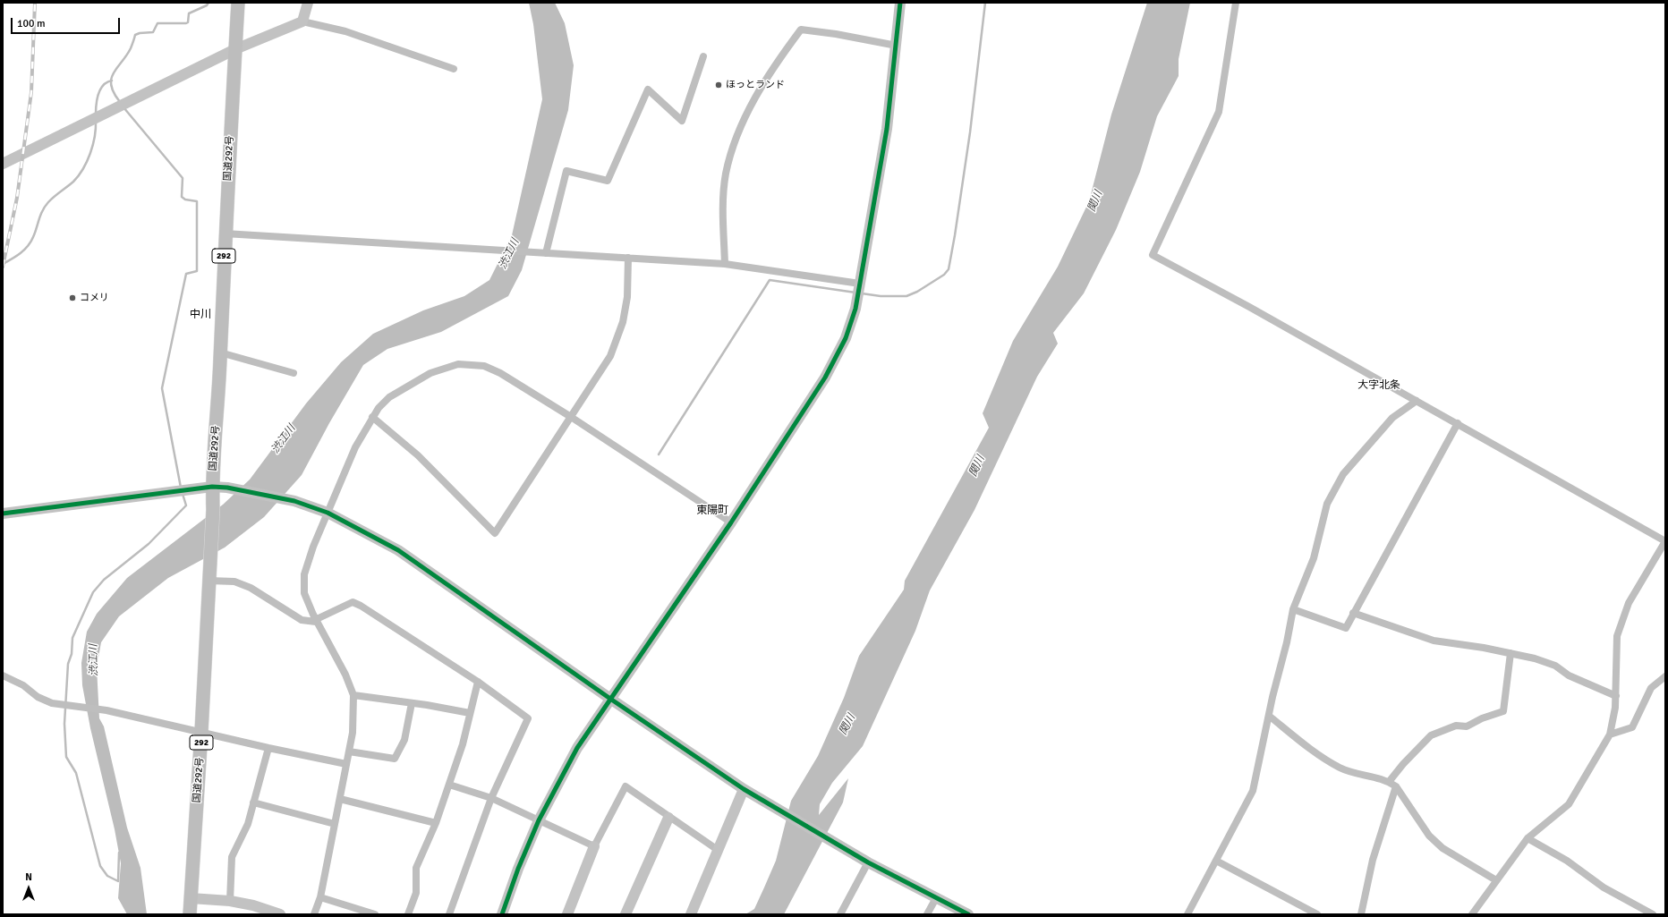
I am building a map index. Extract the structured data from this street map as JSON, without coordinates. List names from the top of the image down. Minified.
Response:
{"streets":{"highway":["国道292号","292"]},"districts":["中川","大字北条","東陽町"],"water":["関川","渋江川"],"places":["ほっとランド","コメリ"],"scale_bar":"100 m","north":"top"}
